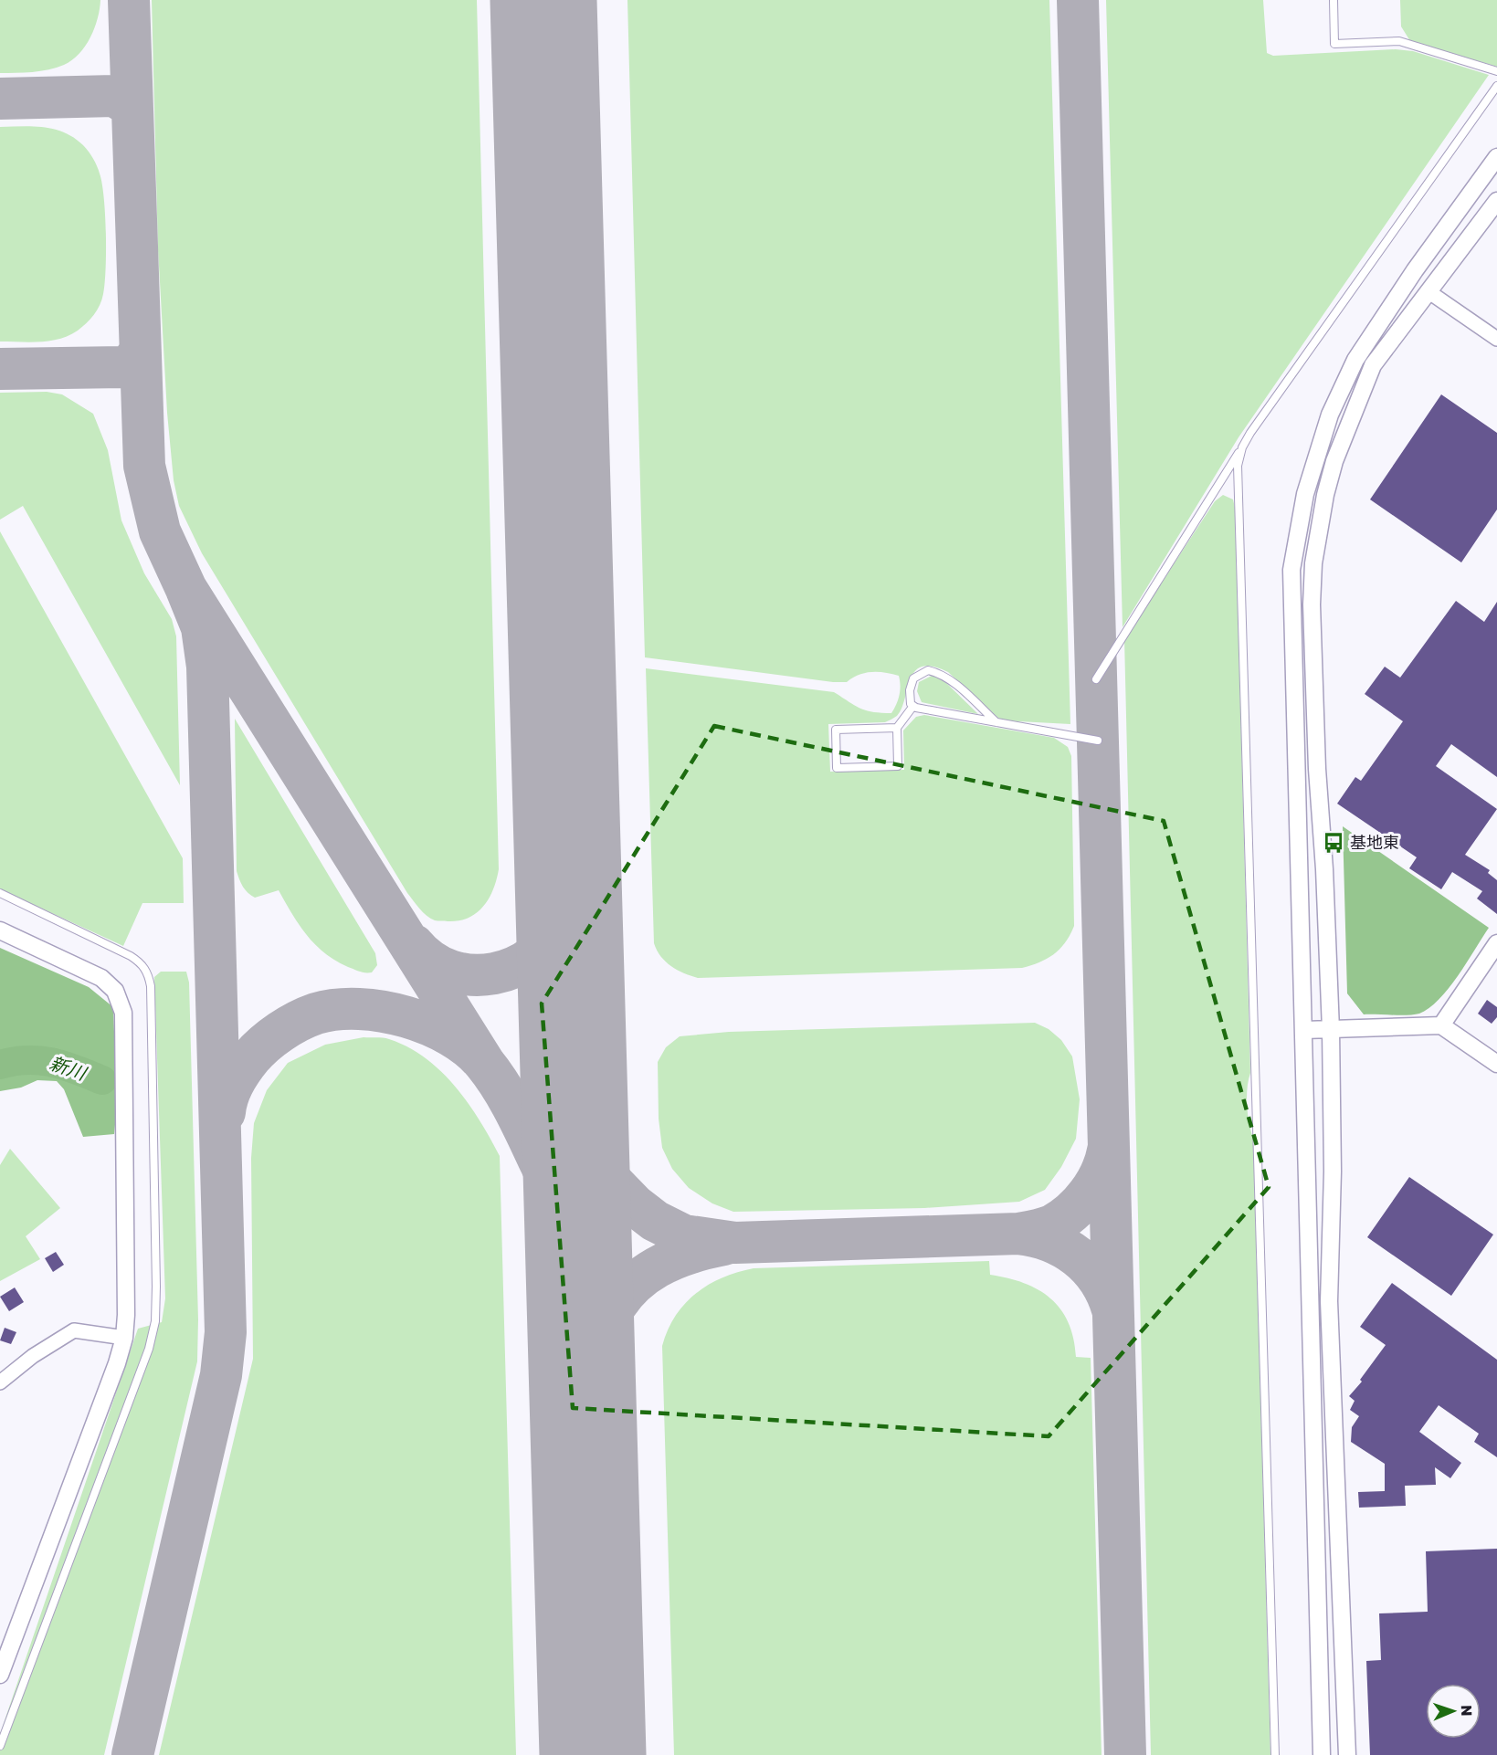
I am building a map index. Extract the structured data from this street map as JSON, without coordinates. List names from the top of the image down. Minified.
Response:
{"water":["新川"],"places":{"bus stop":["基地東"]},"north":"right"}
